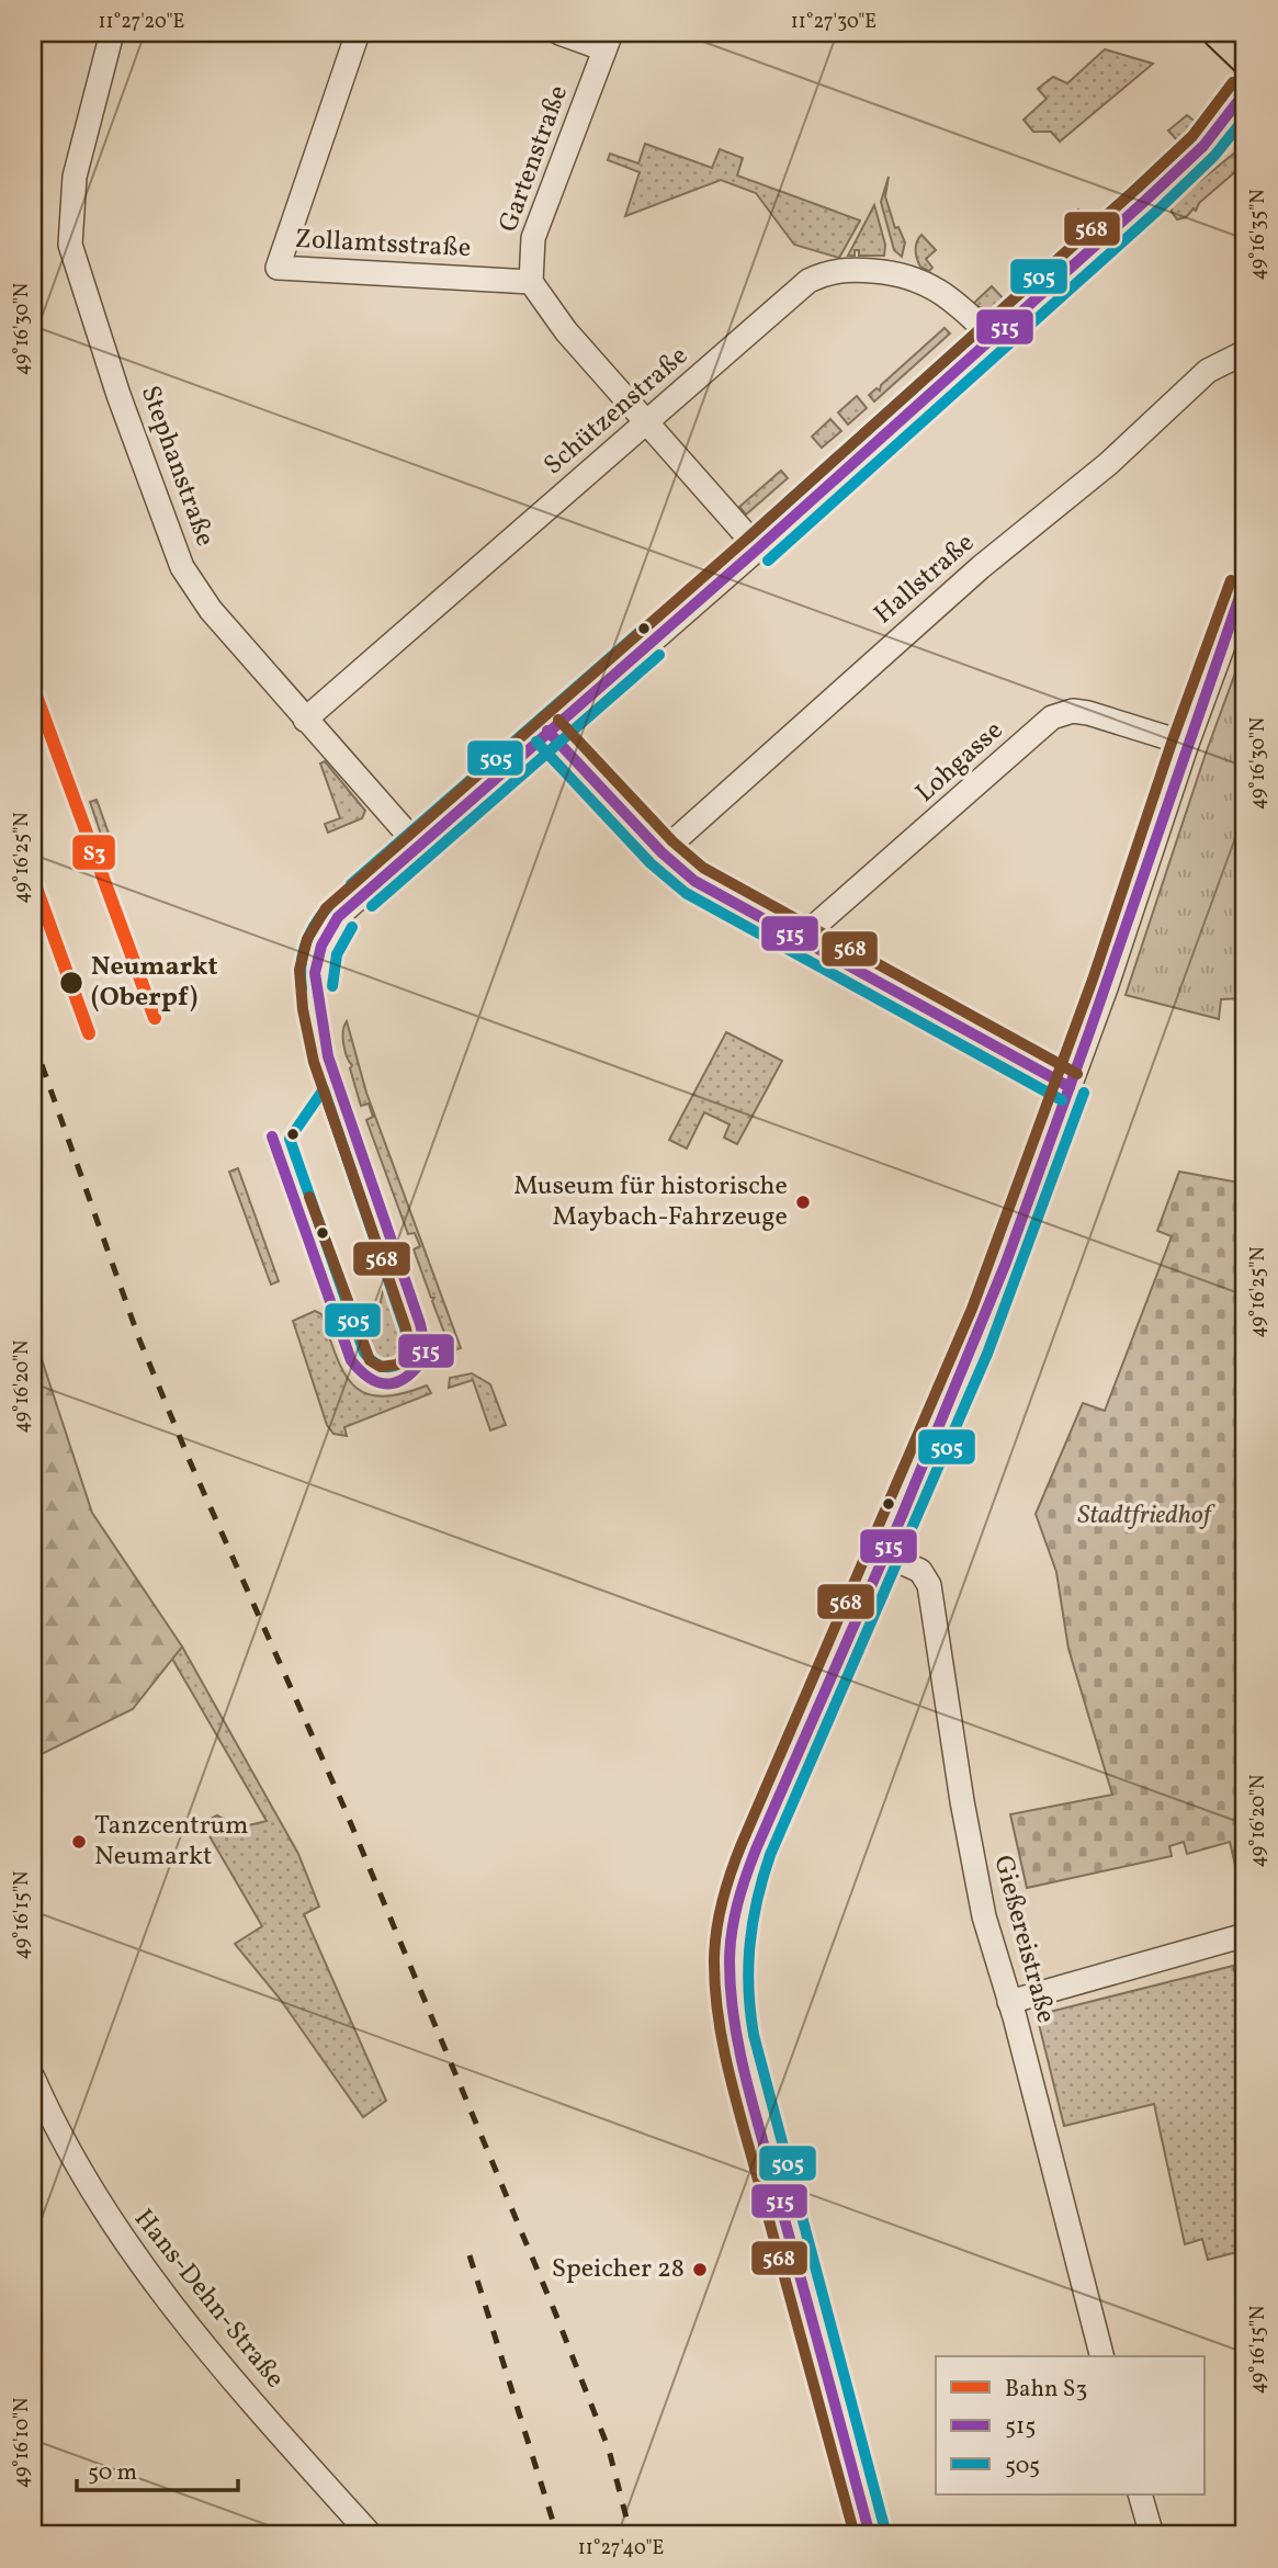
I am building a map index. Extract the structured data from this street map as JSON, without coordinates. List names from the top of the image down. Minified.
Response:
{"streets":{"street":["Gartenstraße","Zollamtsstraße","Schützenstraße","Stephanstraße","Hallstraße","Lohgasse","Gießereistraße","Hans-Dehn-Straße"]},"crossings":[["Gartenstraße","Zollamtsstraße"],["Schützenstraße","Stephanstraße"]],"parks":["Stadtfriedhof"],"places":["Neumarkt (Oberpf)","Museum für historische Maybach-Fahrzeuge","Tanzcentrum Neumarkt","Speicher 28"],"lines":["transit line 505","transit line 568","transit line 515","rail line S3"],"legend":["Bahn S3","515","505"],"scale_bar":"50 m","coordinates":["11°27'20\"E","11°27'30\"E","49°16'35\"N","49°16'30\"N","49°16'25\"N","49°16'20\"N","49°16'15\"N","49°16'10\"N","11°27'40\"E"]}
